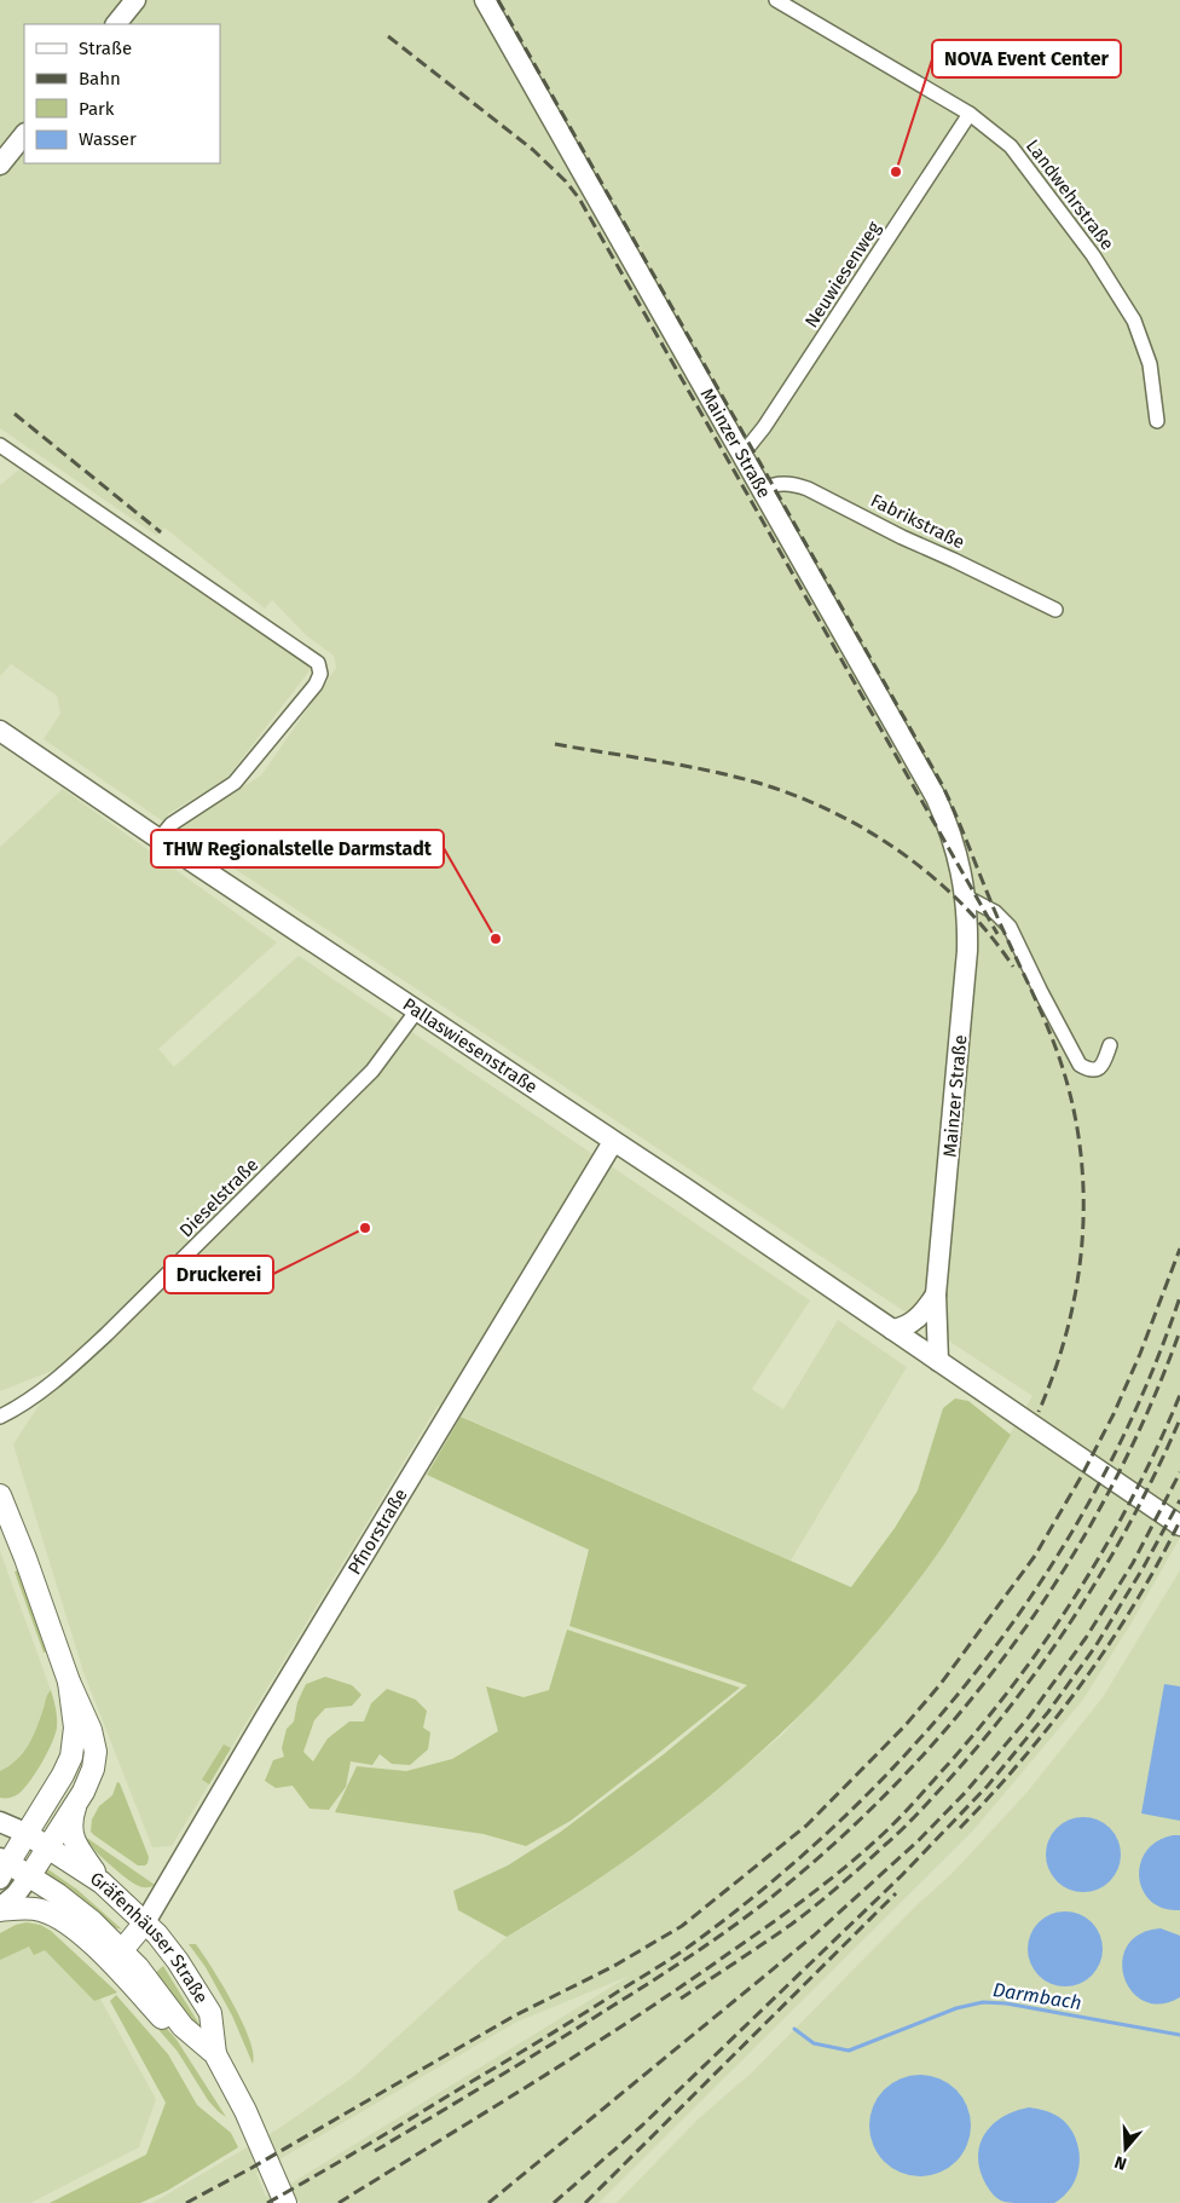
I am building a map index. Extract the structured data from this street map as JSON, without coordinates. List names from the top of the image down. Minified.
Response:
{"streets":{"main road":["Gräfenhäuser Straße"],"street":["Landwehrstraße","Neuwiesenweg","Mainzer Straße","Fabrikstraße","Pallaswiesenstraße","Dieselstraße","Pfnorstraße"]},"crossings":[["Landwehrstraße","Neuwiesenweg"],["Neuwiesenweg","Mainzer Straße"],["Mainzer Straße","Fabrikstraße"],["Mainzer Straße","Pallaswiesenstraße"],["Pallaswiesenstraße","Dieselstraße"],["Pallaswiesenstraße","Pfnorstraße"],["Pfnorstraße","Gräfenhäuser Straße"]],"water":["Darmbach"],"places":["NOVA Event Center","THW Regionalstelle Darmstadt","Druckerei"],"legend":["Straße","Bahn","Park","Wasser"],"north":"bottom"}
